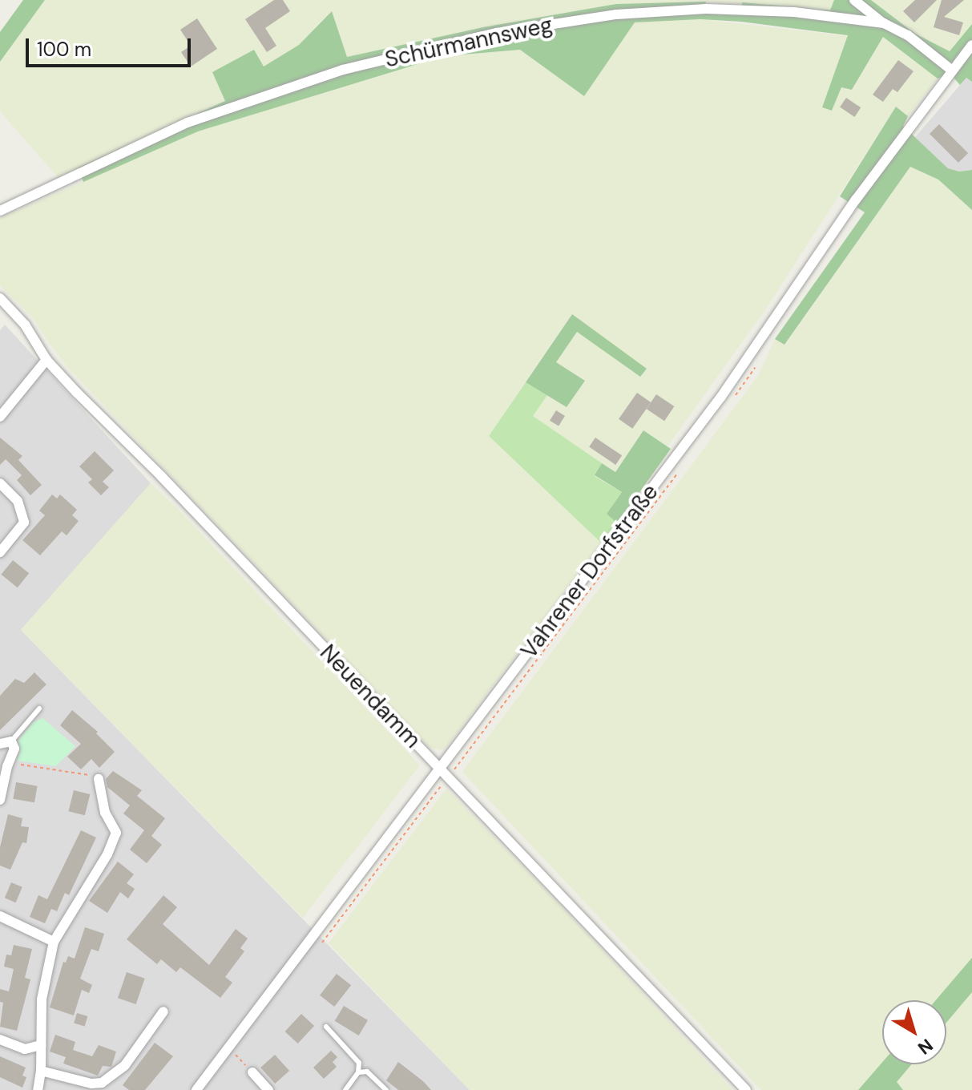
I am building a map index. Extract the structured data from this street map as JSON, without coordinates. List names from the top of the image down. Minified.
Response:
{"streets":{"street":["Schürmannsweg","Vahrener Dorfstraße","Neuendamm"]},"crossings":[["Schürmannsweg","Vahrener Dorfstraße"],["Vahrener Dorfstraße","Neuendamm"]],"scale_bar":"100 m","north":"bottom right"}
